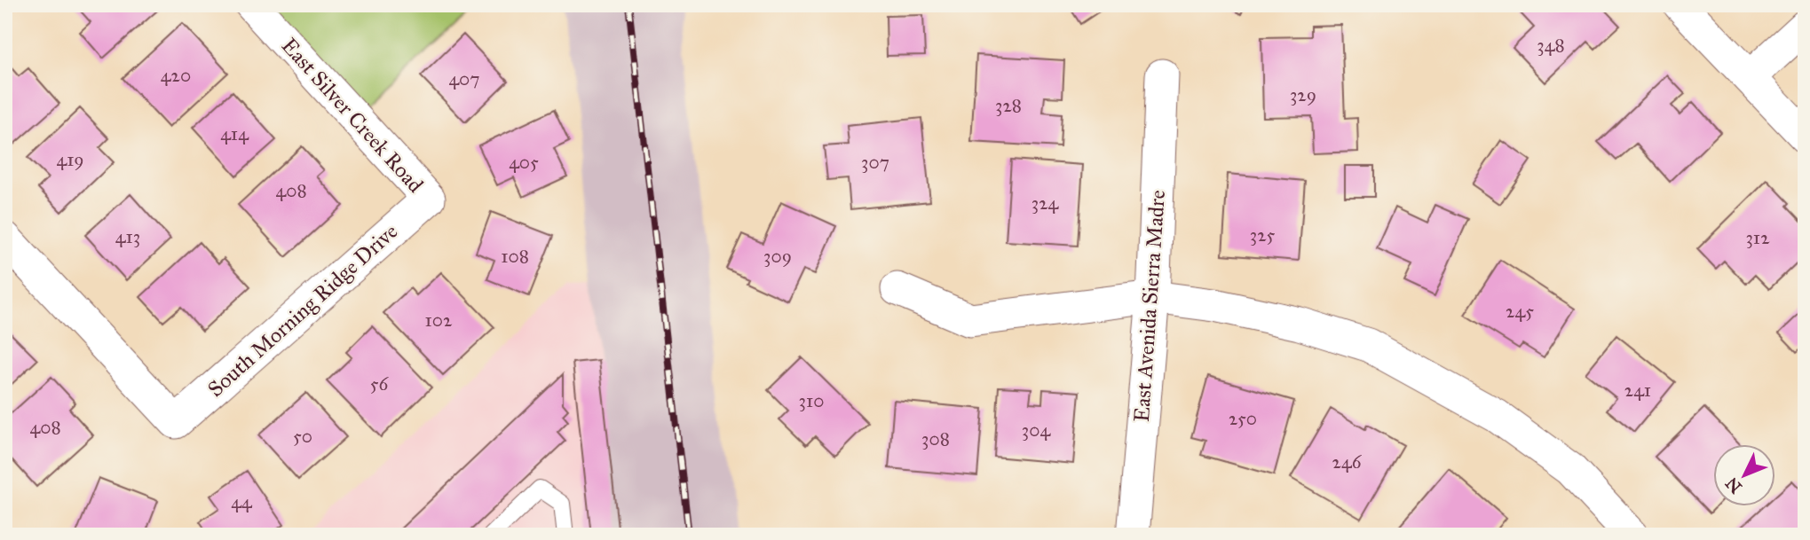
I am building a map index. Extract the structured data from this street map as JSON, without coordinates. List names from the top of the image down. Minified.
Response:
{"streets":{"street":["East Silver Creek Road","East Avenida Sierra Madre","South Morning Ridge Drive"]},"crossings":[["East Silver Creek Road","South Morning Ridge Drive"]],"house_numbers":["348","420","407","329","328","414","419","405","307","408","324","325","413","312","108","309","245","102","56","241","310","250","408","304","50","308","246","44"],"north":"bottom left"}
